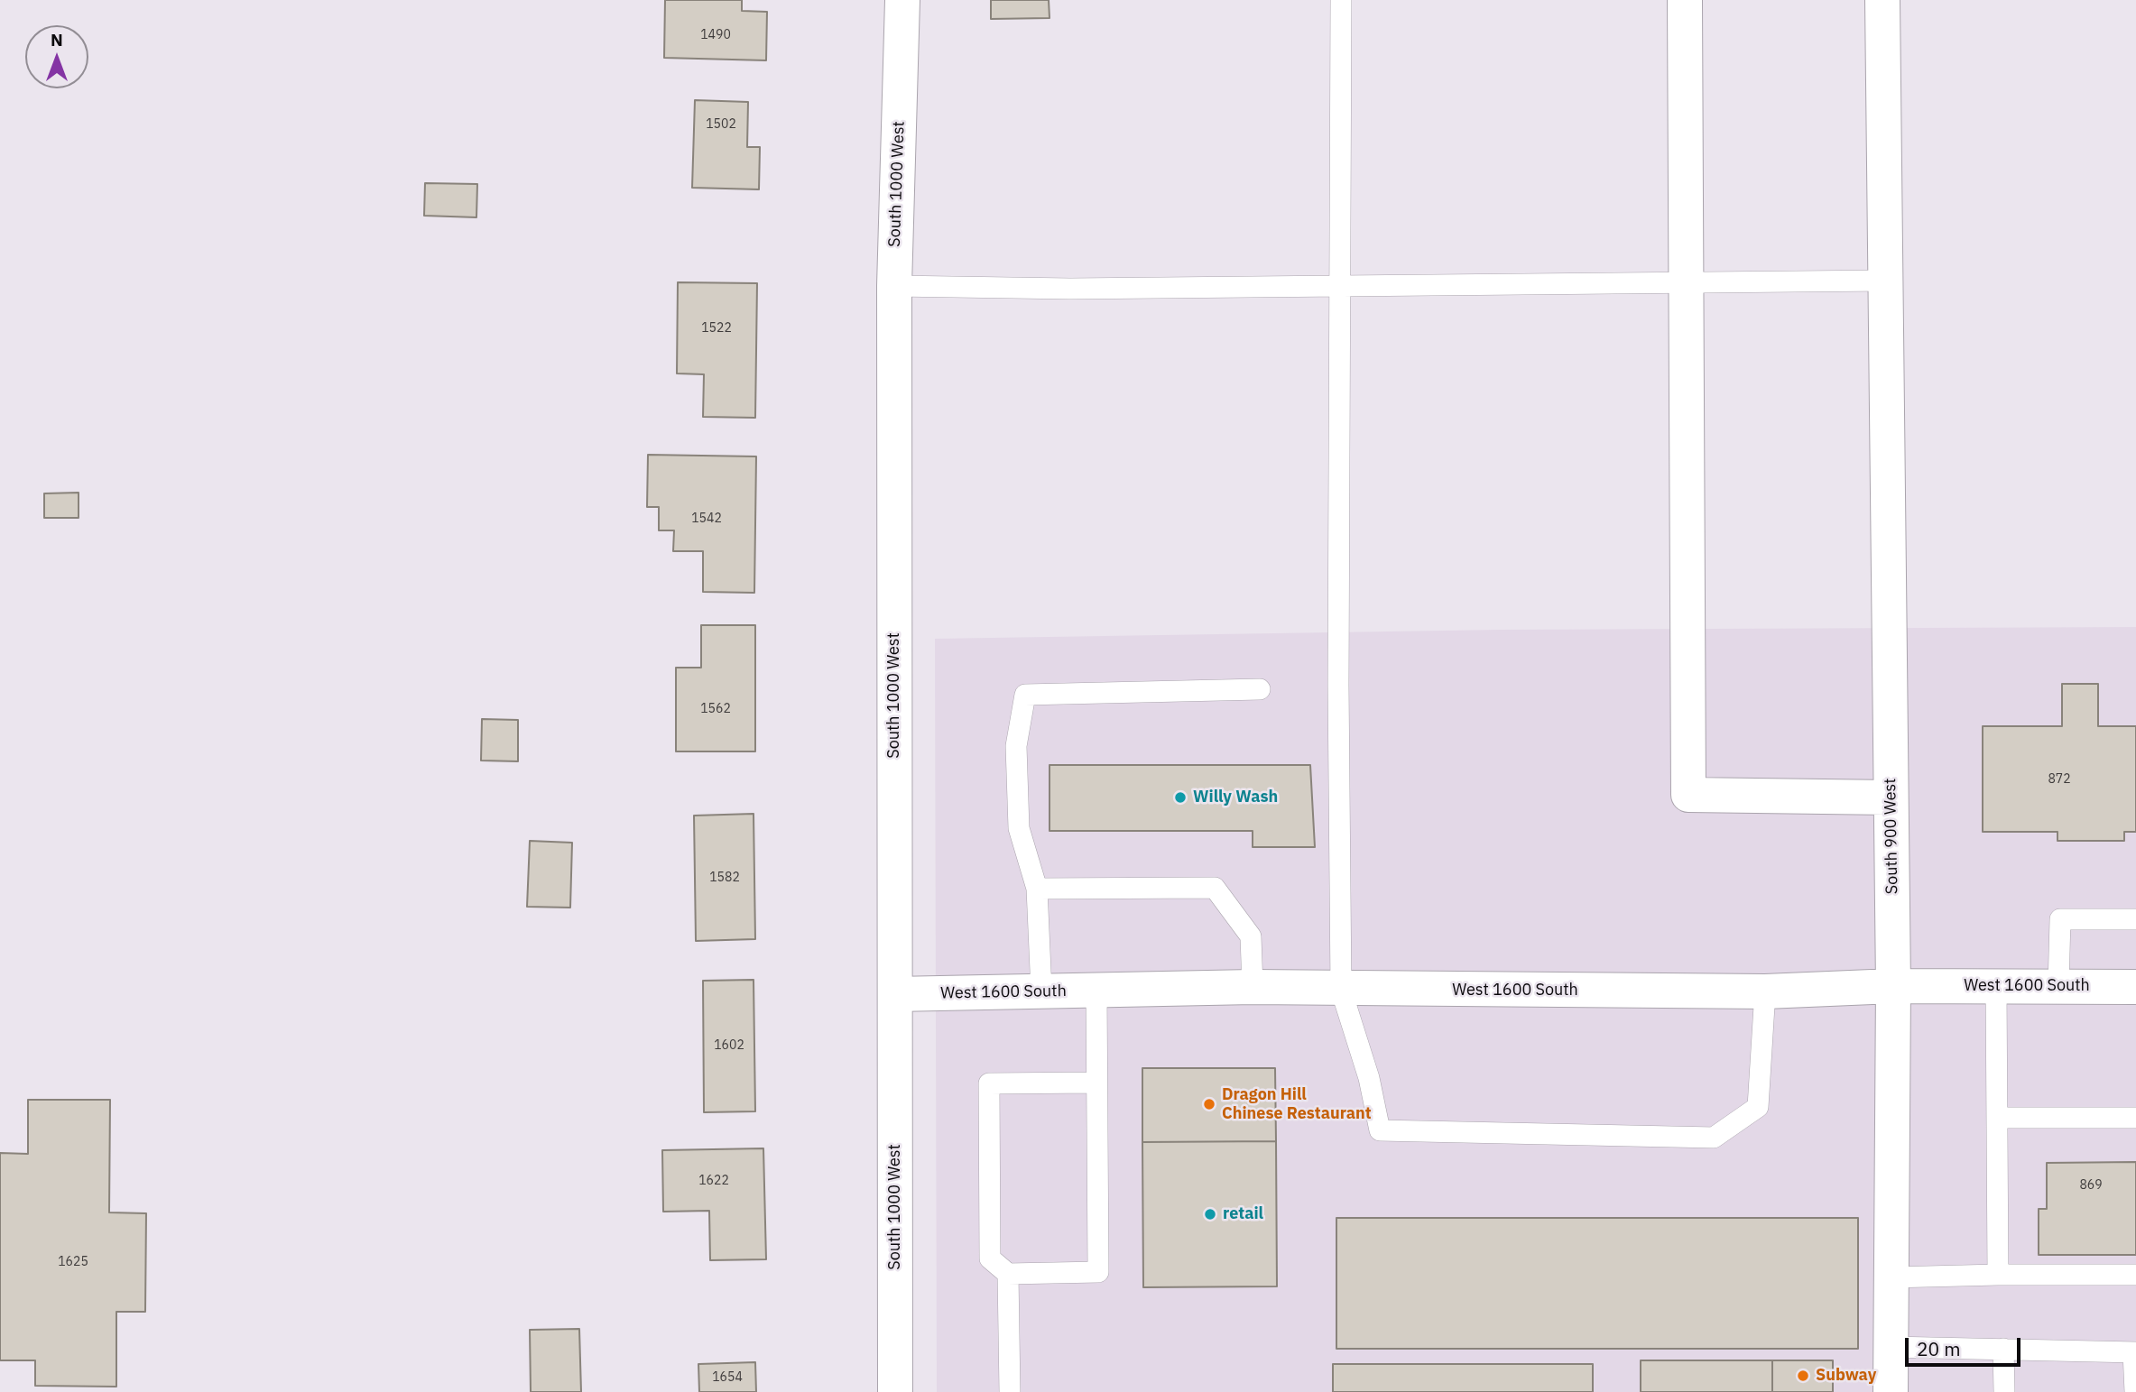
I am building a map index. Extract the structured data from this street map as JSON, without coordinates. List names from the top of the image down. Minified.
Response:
{"streets":{"street":["South 1000 West","South 900 West","West 1600 South"]},"crossings":[["South 1000 West","West 1600 South"],["South 900 West","West 1600 South"]],"places":["Willy Wash","Dragon Hill Chinese Restaurant","retail","Subway"],"house_numbers":["1490","1502","1522","1542","1562","872","1582","1602","1622","869","1625","1654"],"scale_bar":"20 m","north":"top"}
